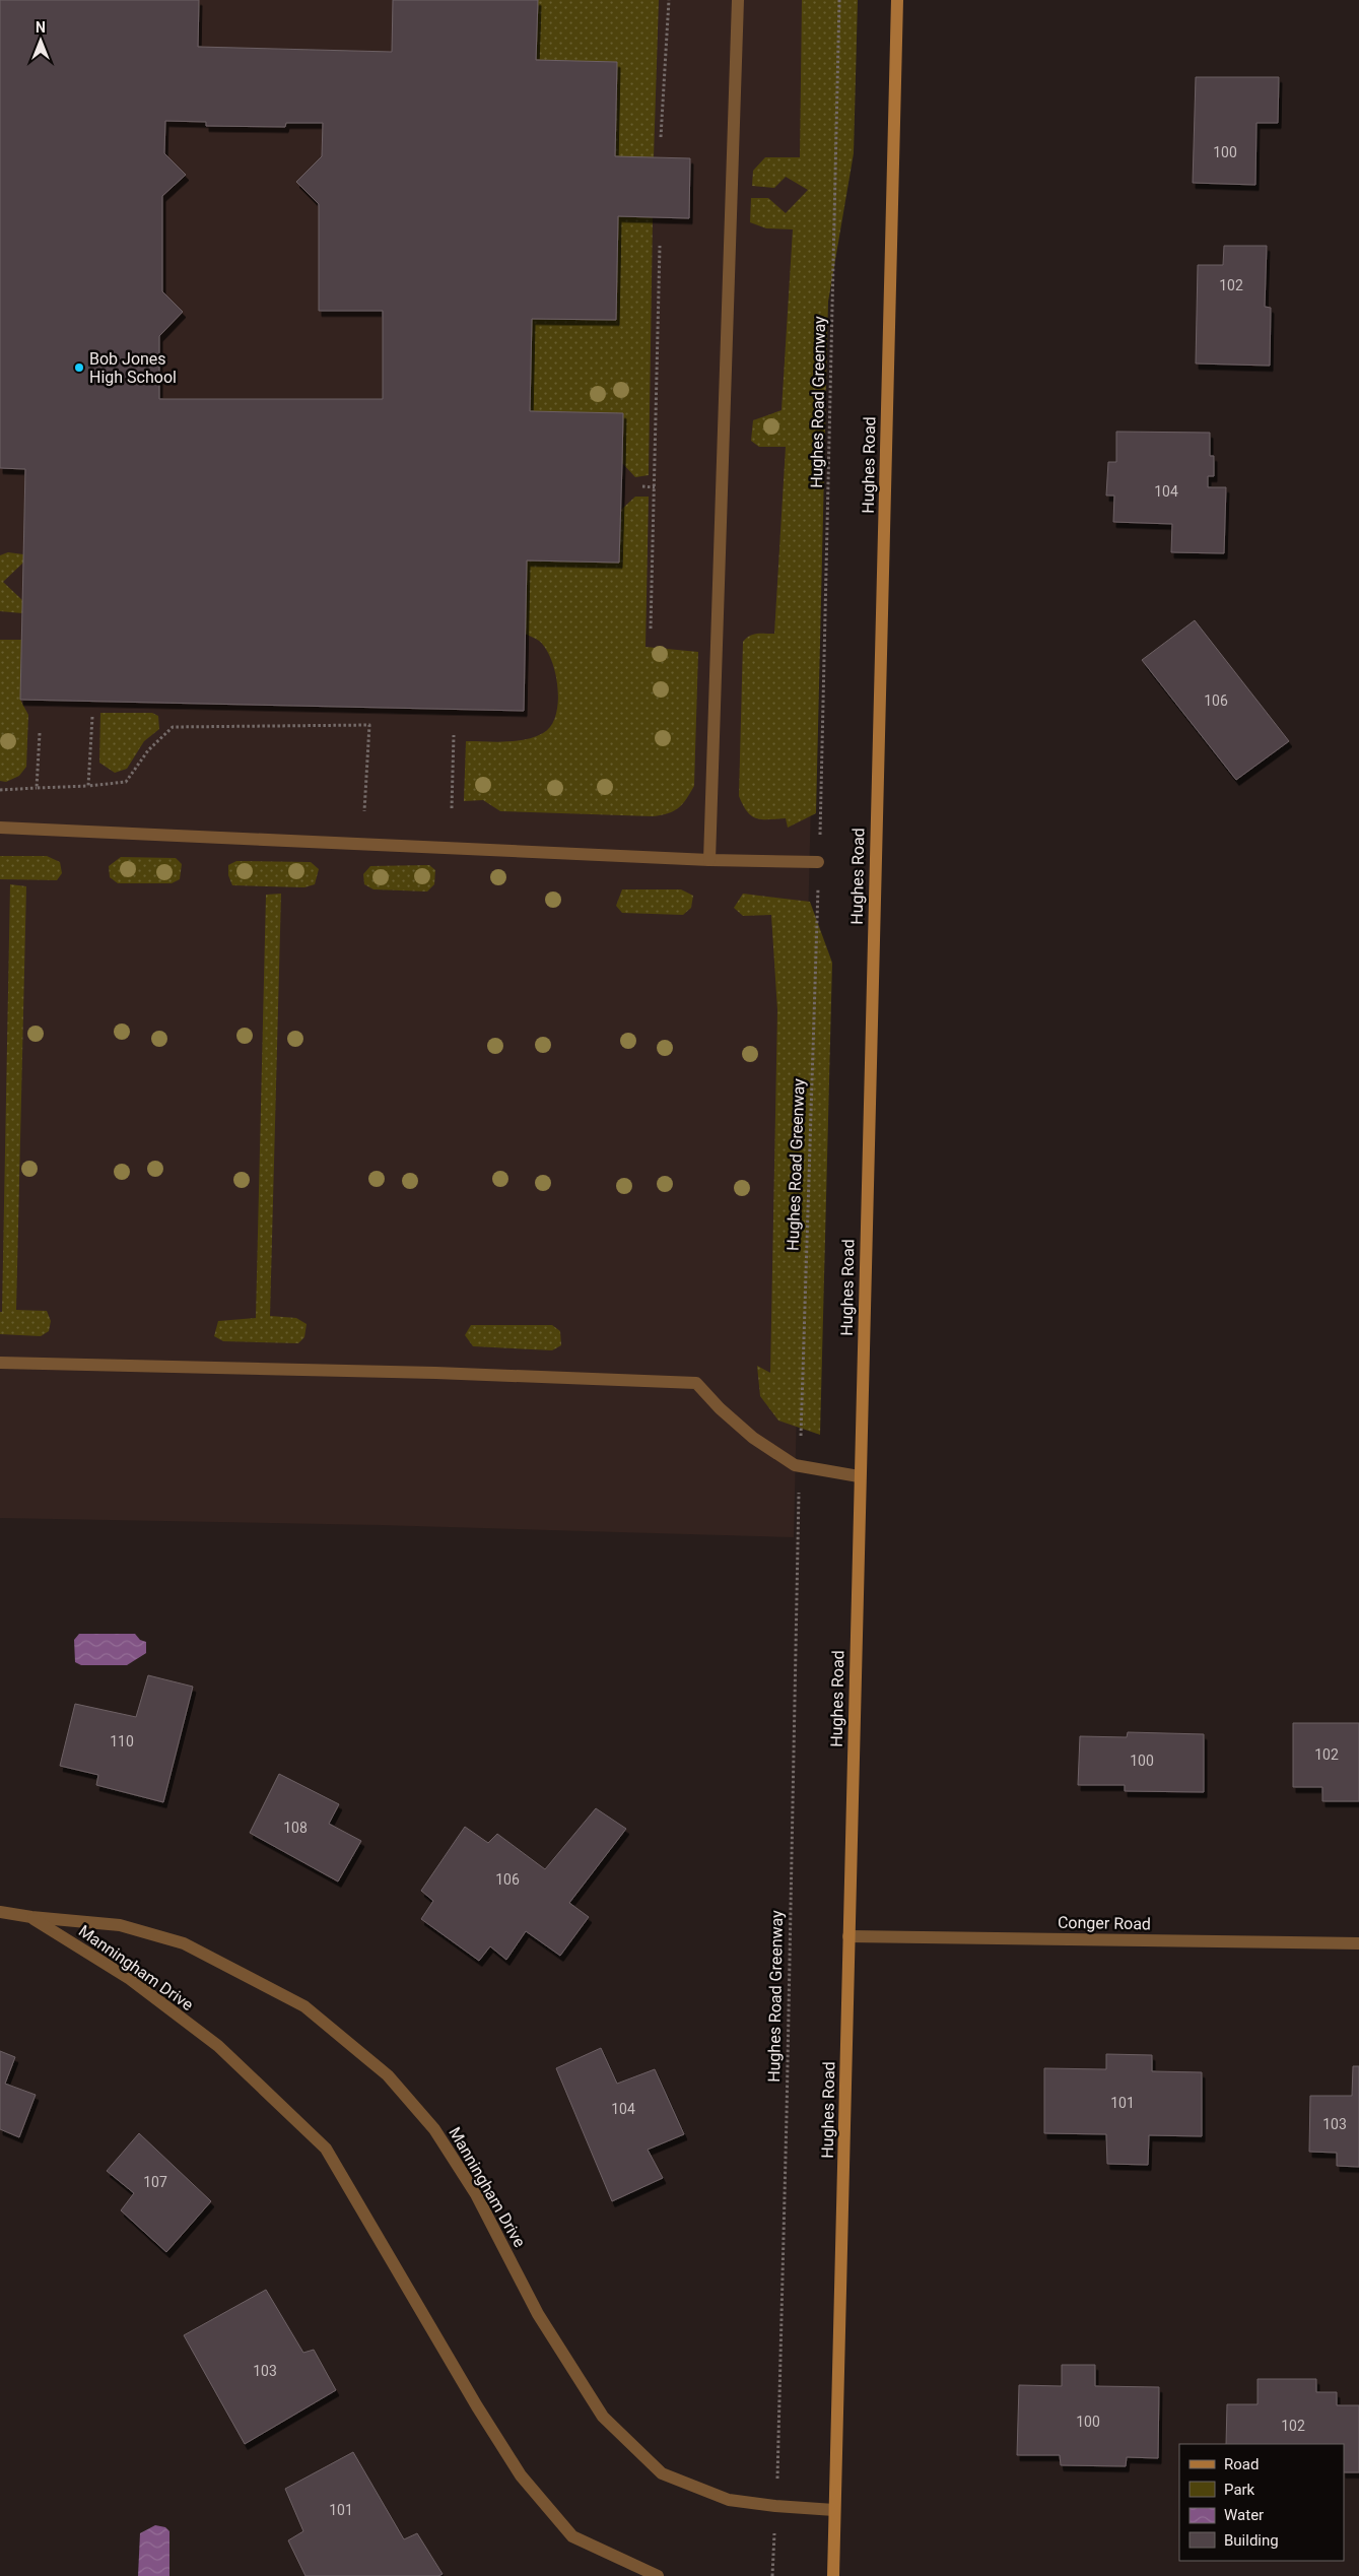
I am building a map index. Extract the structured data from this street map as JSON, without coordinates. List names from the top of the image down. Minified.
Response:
{"streets":{"main road":["Hughes Road"],"street":["Conger Road","Manningham Drive"],"path":["Hughes Road Greenway"]},"crossings":[["Hughes Road","Conger Road"],["Hughes Road","Manningham Drive"]],"places":["Bob Jones High School"],"house_numbers":["100","102","104","106","110","102","100","108","106","101","104","103","107","103","100","102","101"],"legend":["Road","Park","Water","Building"],"north":"top"}
